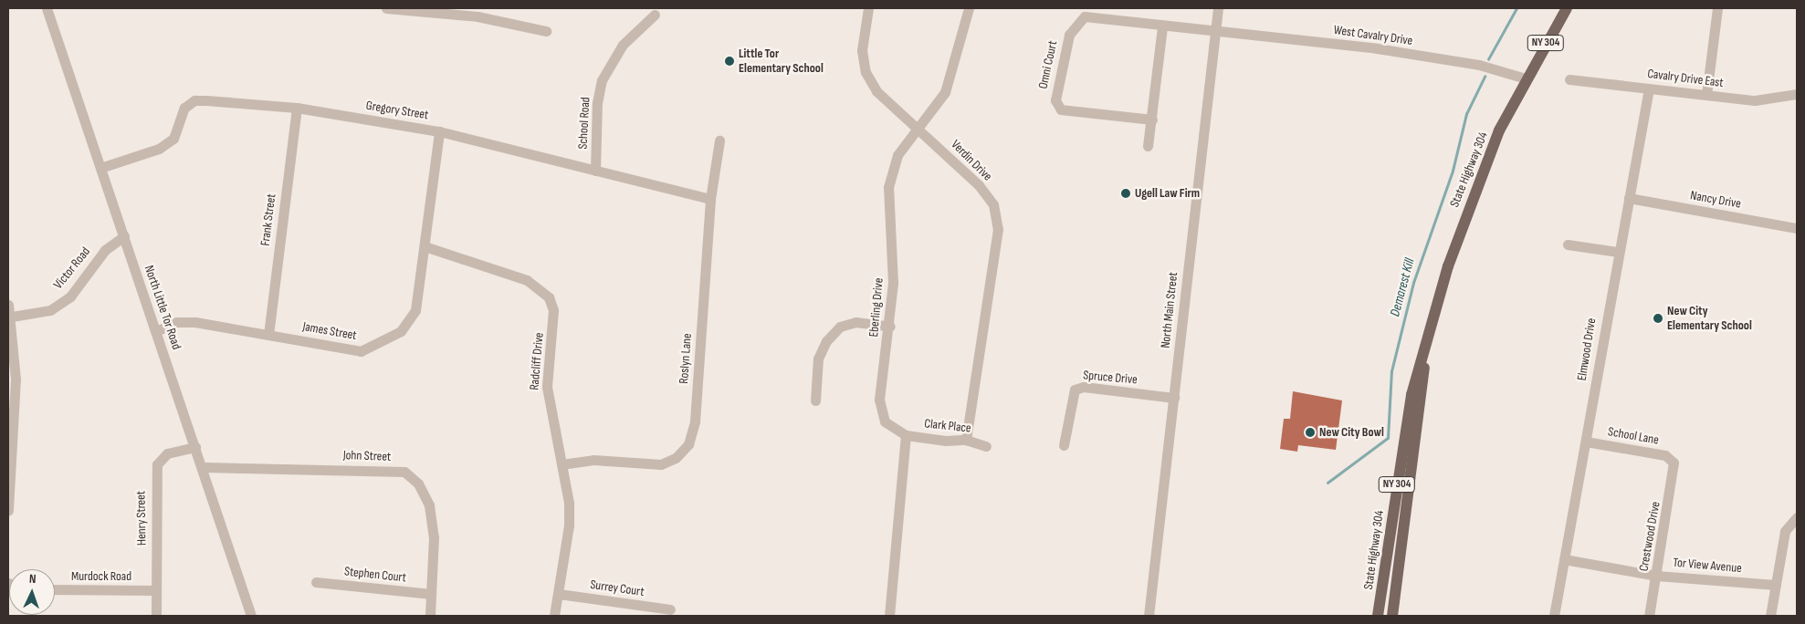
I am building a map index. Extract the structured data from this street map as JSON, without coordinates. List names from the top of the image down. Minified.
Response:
{"streets":{"main road":["NY 304","State Highway 304"],"street":["West Cavalry Drive","Omni Court","Cavalry Drive East","Gregory Street","School Road","Verdin Drive","Nancy Drive","Frank Street","Victor Road","North Little Tor Road","Eberling Drive","North Main Street","James Street","Elmwood Drive","Roslyn Lane","Radcliff Drive","Spruce Drive","Clark Place","School Lane","John Street","Henry Street","Crestwood Drive","Tor View Avenue","Stephen Court","Murdock Road","Surrey Court"]},"crossings":[["West Cavalry Drive","Omni Court"],["West Cavalry Drive","State Highway 304"],["West Cavalry Drive","North Main Street"],["Omni Court","North Main Street"],["Cavalry Drive East","Elmwood Drive"],["Gregory Street","School Road"],["Gregory Street","Frank Street"],["Gregory Street","North Little Tor Road"],["Gregory Street","James Street"],["Gregory Street","Roslyn Lane"],["Verdin Drive","Eberling Drive"],["Verdin Drive","Clark Place"],["Nancy Drive","Elmwood Drive"],["Frank Street","James Street"],["Victor Road","North Little Tor Road"],["North Little Tor Road","James Street"],["North Little Tor Road","John Street"],["North Little Tor Road","Henry Street"],["Eberling Drive","Clark Place"],["North Main Street","Spruce Drive"],["James Street","Radcliff Drive"],["Elmwood Drive","School Lane"],["Elmwood Drive","Tor View Avenue"],["Roslyn Lane","Radcliff Drive"],["Radcliff Drive","Surrey Court"],["School Lane","Crestwood Drive"],["John Street","Stephen Court"],["Henry Street","Murdock Road"],["Crestwood Drive","Tor View Avenue"]],"water":["Demarest Kill"],"places":["Little Tor Elementary School","Ugell Law Firm","New City Elementary School","New City Bowl"],"north":"top"}
